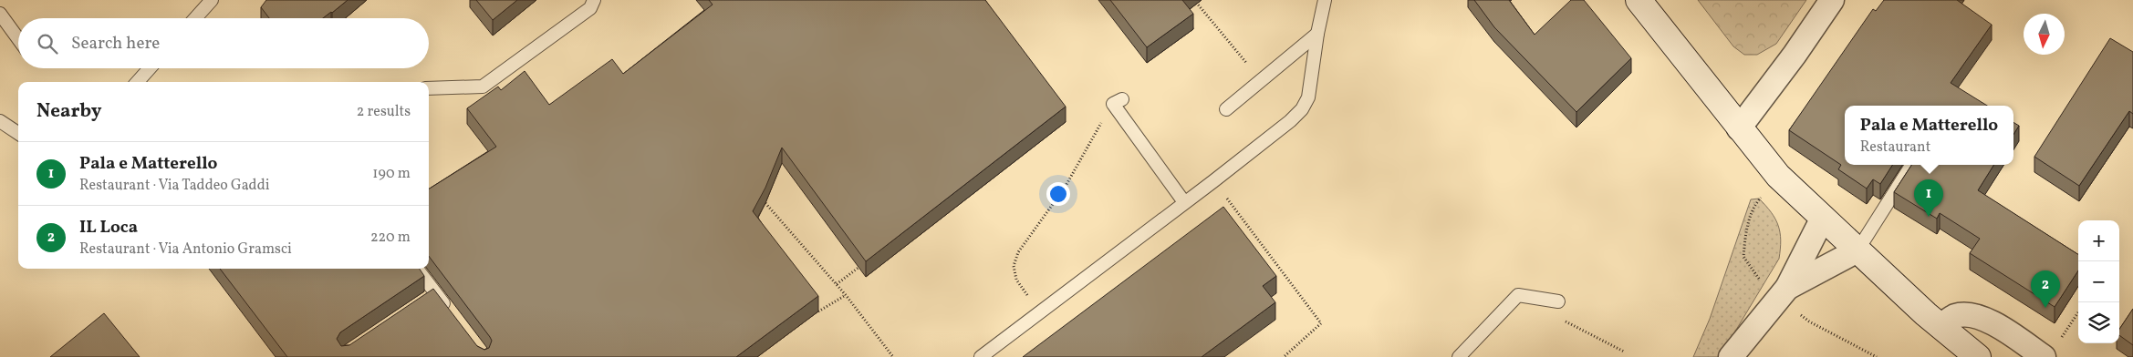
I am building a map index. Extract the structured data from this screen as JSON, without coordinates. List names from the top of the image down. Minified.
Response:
{"north":"bottom","page":{"search":"Search here","heading":["Nearby","2 results"],"popup":["Pala e Matterello","Restaurant"],"list":[{"mark":"1","name":"Pala e Matterello","note":"Restaurant · Via Taddeo Gaddi","value":"190 m"},{"mark":"2","name":"IL Loca","note":"Restaurant · Via Antonio Gramsci","value":"220 m"}],"pins":["1","2"],"map_buttons":["+","−"]}}
